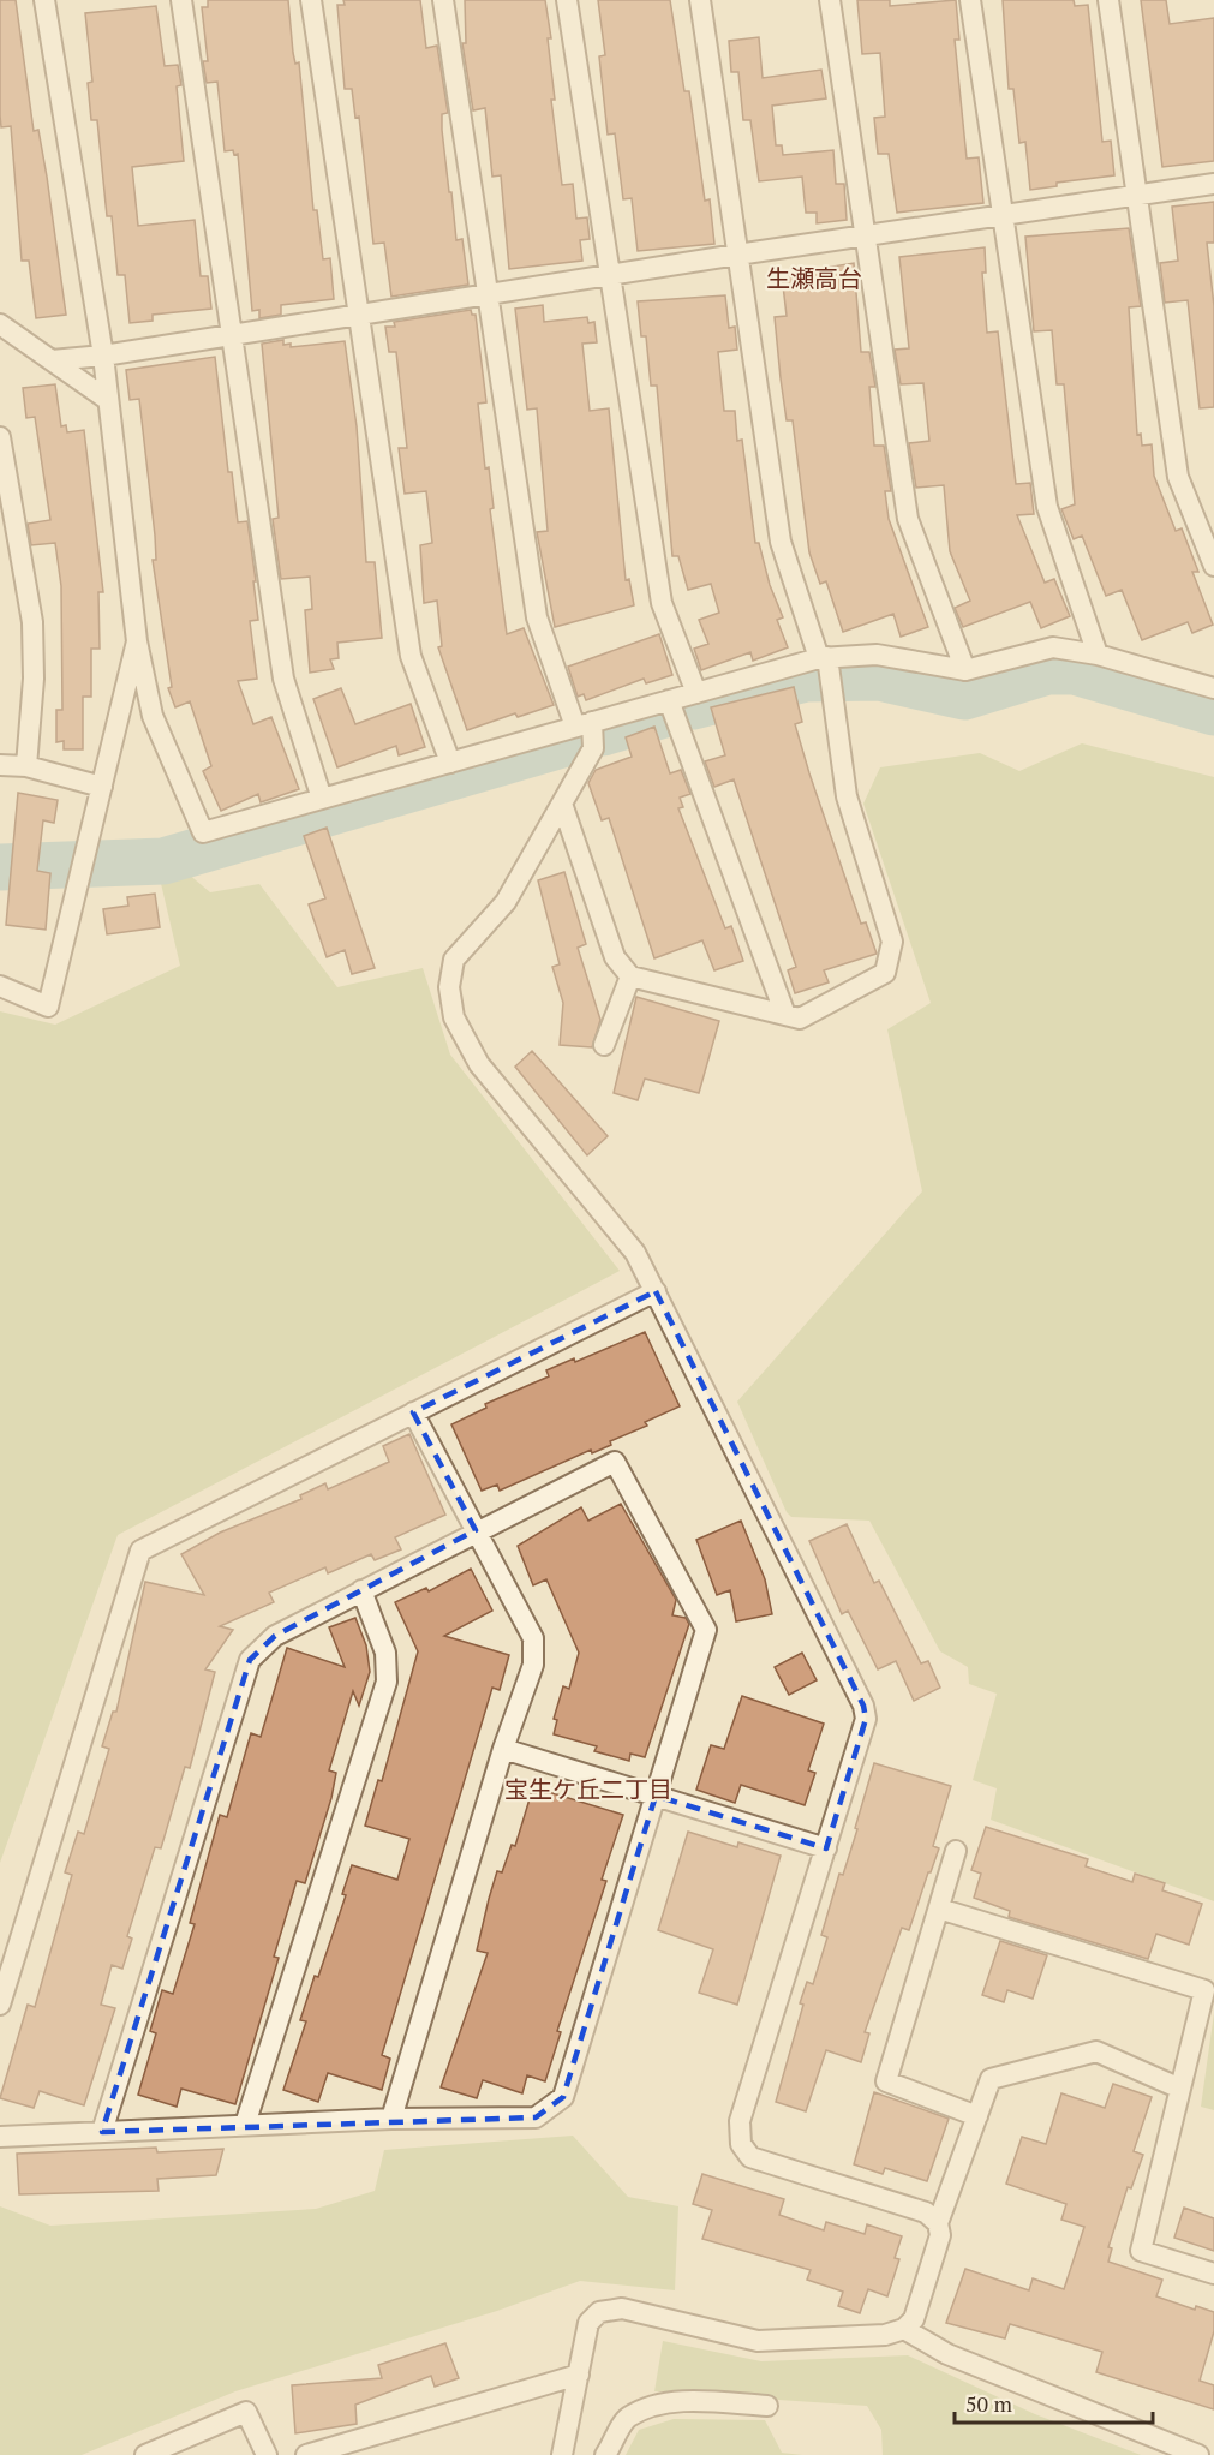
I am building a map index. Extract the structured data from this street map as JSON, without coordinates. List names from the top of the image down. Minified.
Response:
{"districts":["生瀬高台","宝生ケ丘二丁目"],"scale_bar":"50 m"}
